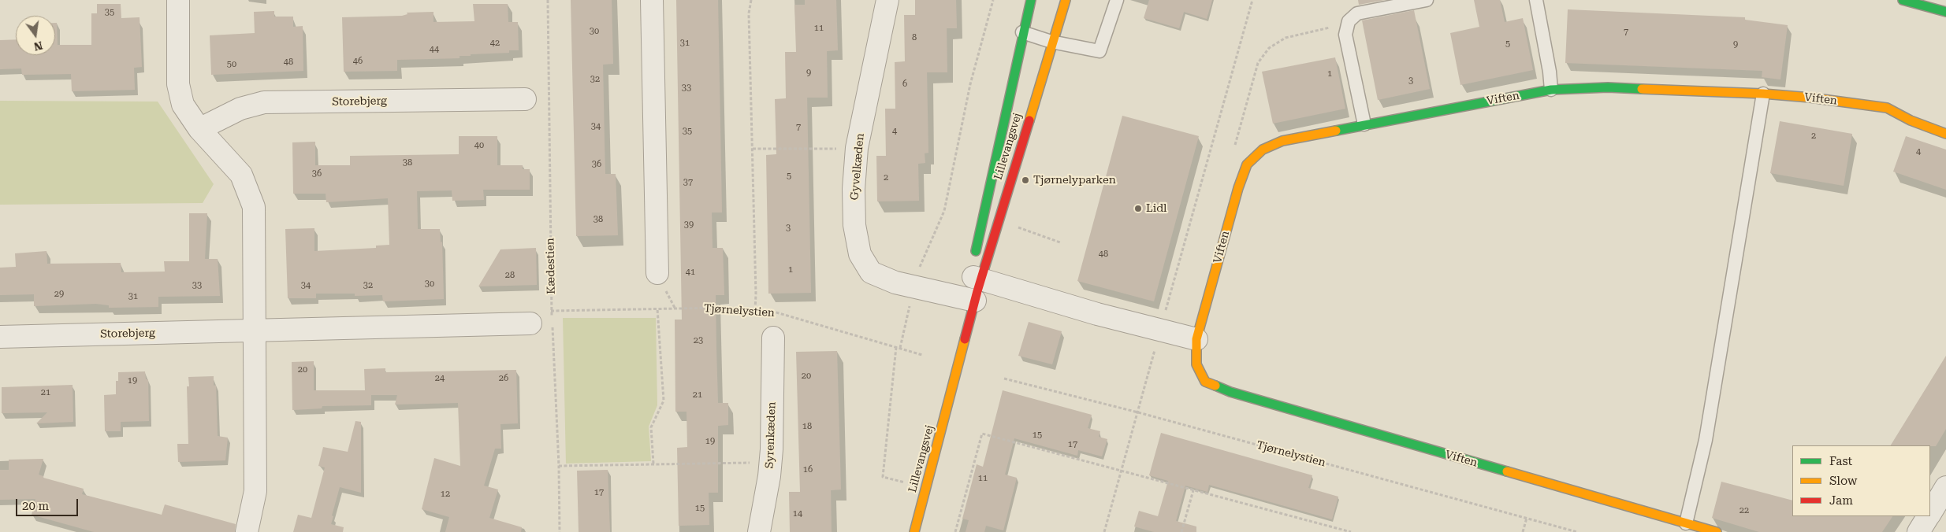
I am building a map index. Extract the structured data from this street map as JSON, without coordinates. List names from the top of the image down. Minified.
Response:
{"streets":{"street":["Viften","Storebjerg","Lillevangsvej","Gyvelkæden","Syrenkæden"],"path":["Kædestien","Tjørnelystien"]},"crossings":[["Lillevangsvej","Gyvelkæden"],["Kædestien","Tjørnelystien"]],"places":["Tjørnelyparken","Lidl"],"house_numbers":["35","11","30","7","8","42","31","5","9","44","46","48","50","9","1","32","3","6","33","34","7","35","4","2","40","4","38","36","36","5","2","37","38","39","3","48","1","41","28","30","33","34","32","29","31","23","20","20","24","26","19","21","21","18","15","19","17","16","11","17","12","15","22","14"],"legend":["Fast","Slow","Jam"],"scale_bar":"20 m","north":"bottom"}
